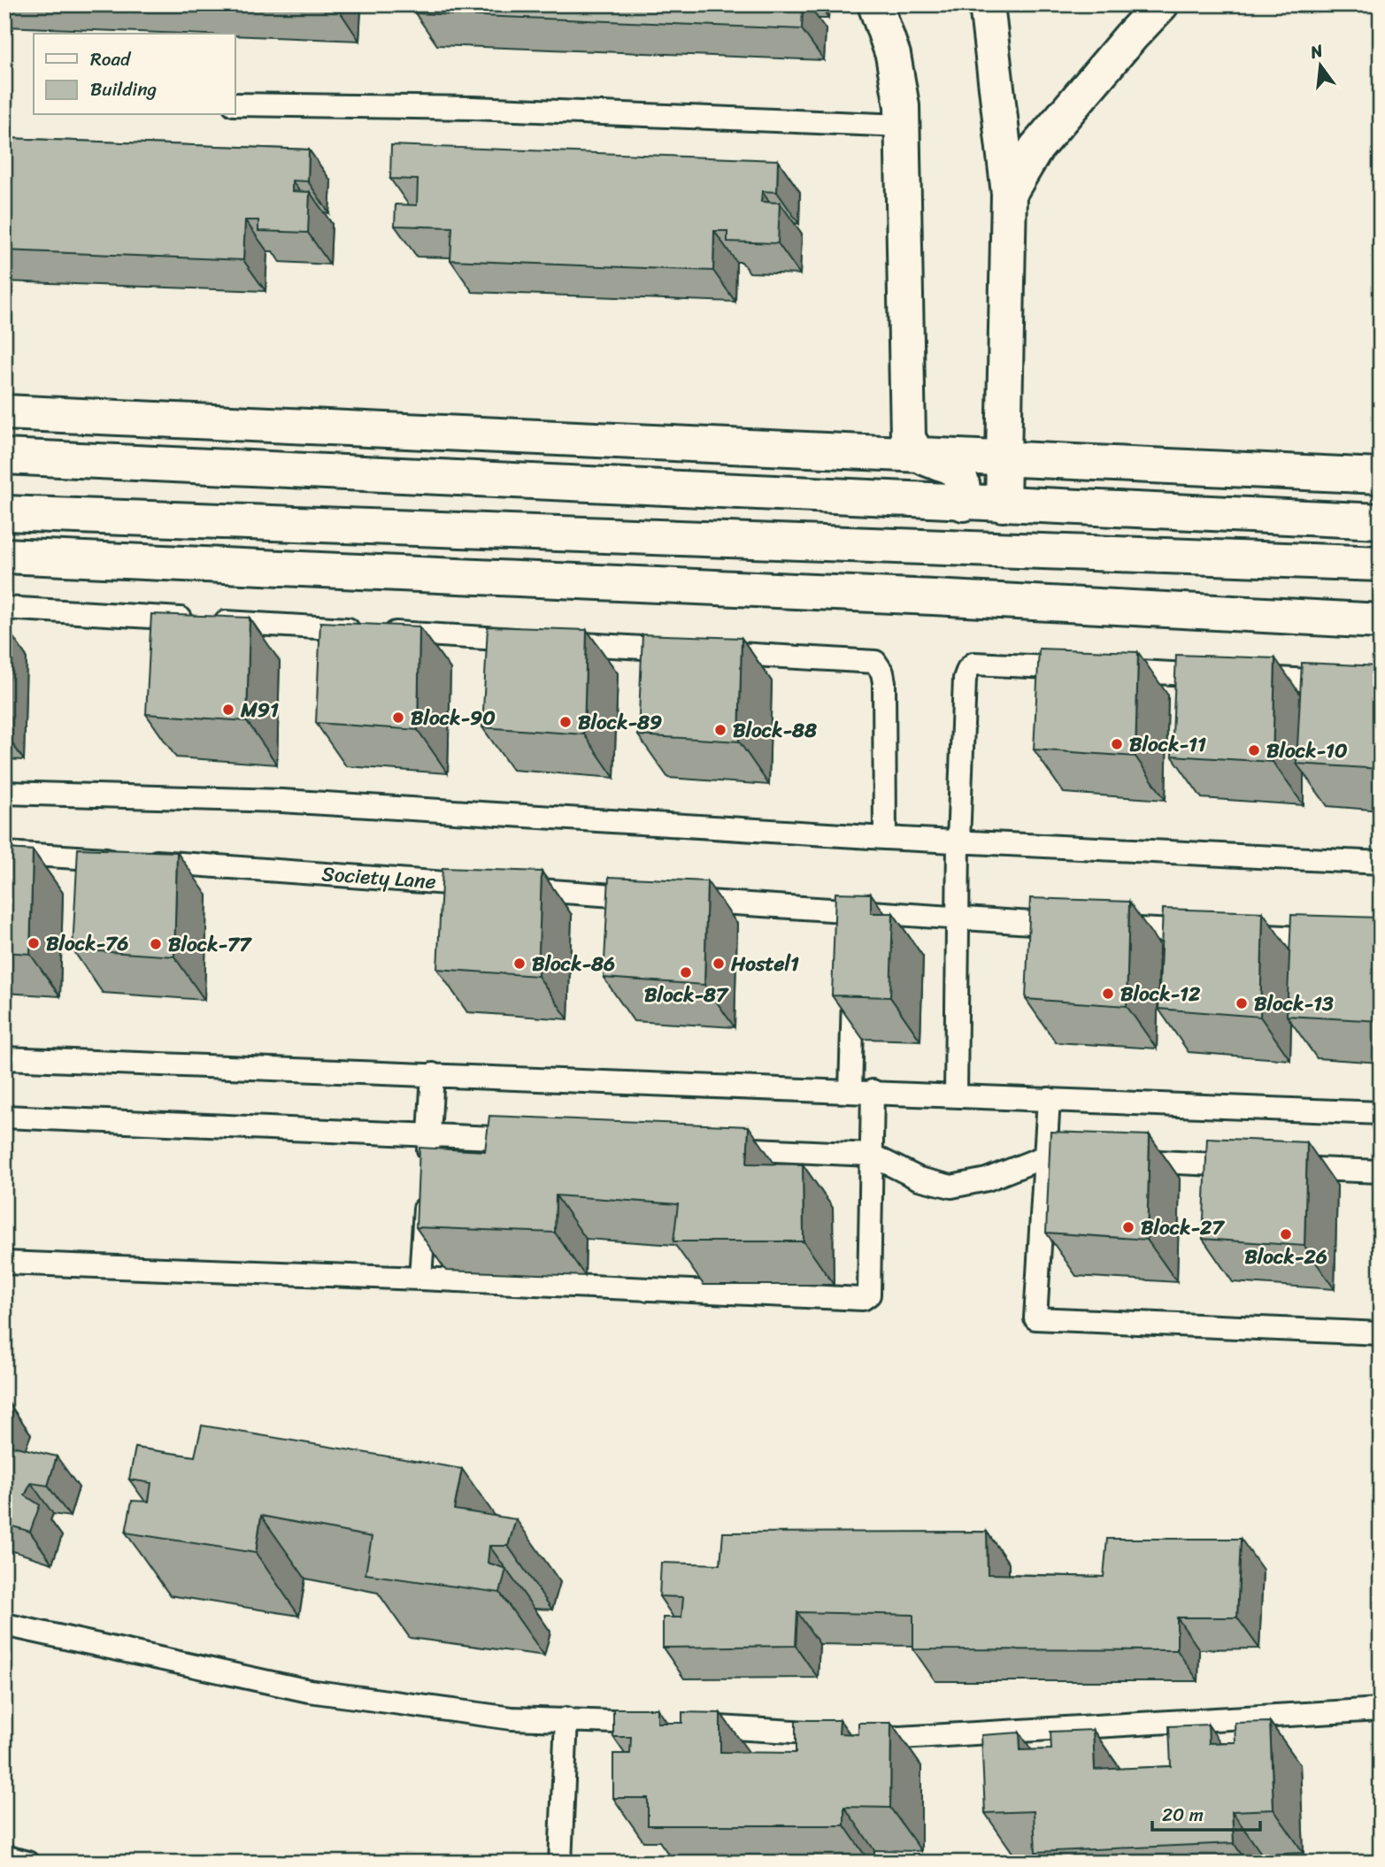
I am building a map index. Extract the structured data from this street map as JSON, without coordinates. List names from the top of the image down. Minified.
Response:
{"streets":{"lane":["Society Lane"]},"places":["M91","Block-90","Block-89","Block-88","Block-11","Block-10","Block-76","Block-77","Block-86","Hostel1","Block-87","Block-12","Block-13","Block-27","Block-26"],"legend":["Road","Building"],"scale_bar":"20 m","north":"top"}
